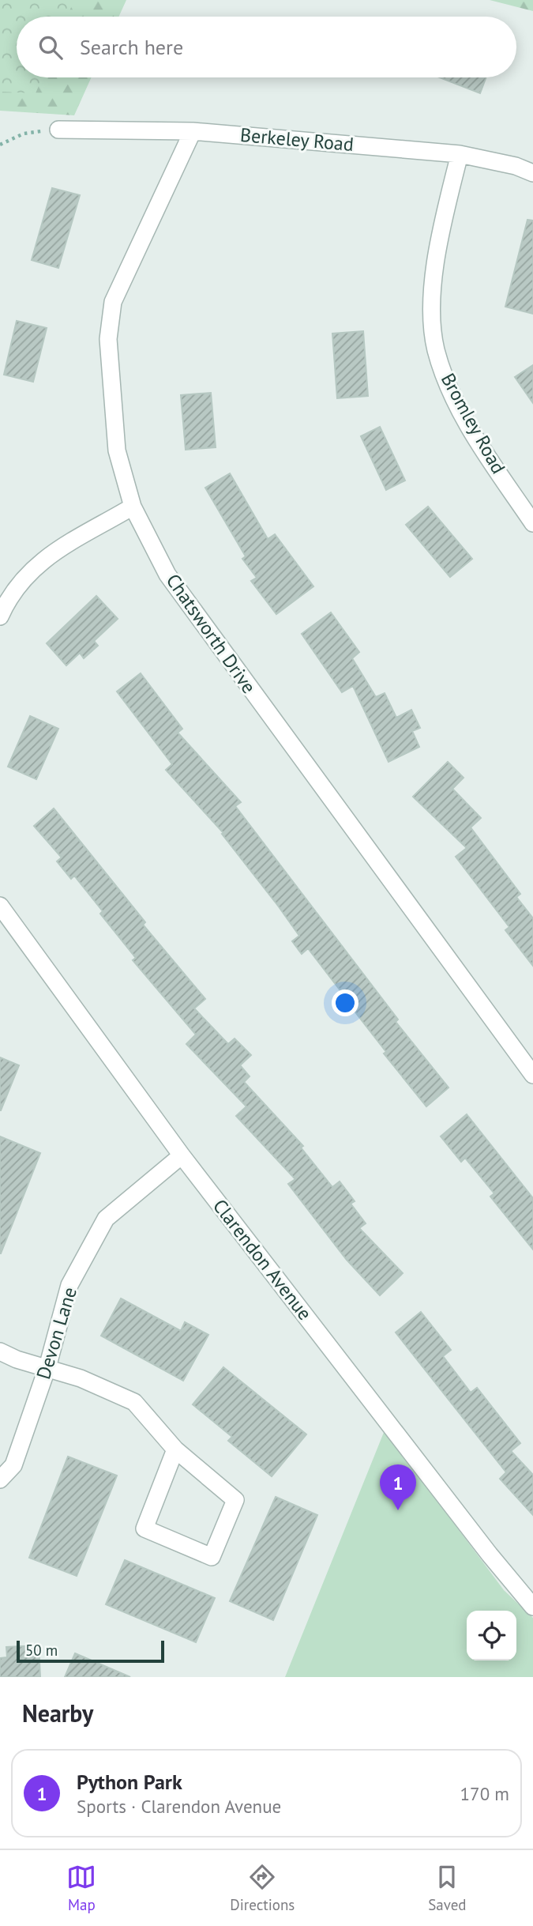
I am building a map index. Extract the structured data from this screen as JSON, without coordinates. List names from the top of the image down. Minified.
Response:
{"streets":{"street":["Berkeley Road","Bromley Road","Chatsworth Drive","Clarendon Avenue","Devon Lane"]},"crossings":[["Berkeley Road","Bromley Road"],["Berkeley Road","Chatsworth Drive"],["Clarendon Avenue","Devon Lane"]],"scale_bar":"50 m","page":{"search":"Search here","pins":"1","scale":"50 m","heading":"Nearby","list":[{"mark":"1","name":"Python Park","note":"Sports · Clarendon Avenue","value":"170 m"}],"nav":["Map","Directions","Saved"]}}
